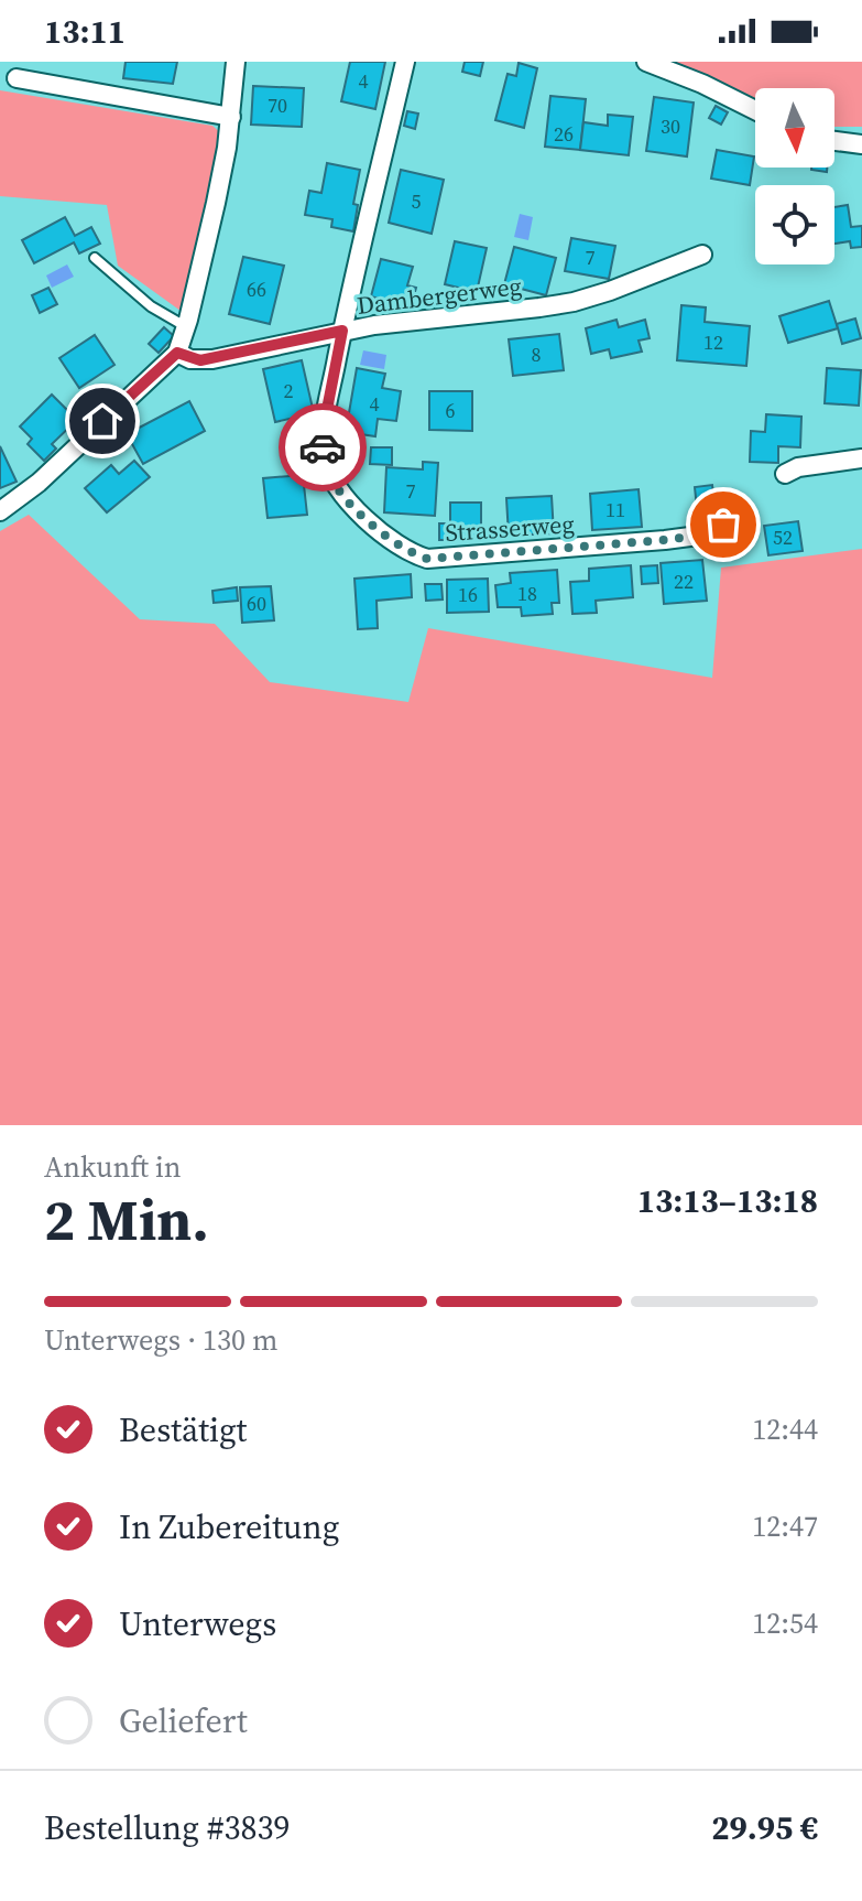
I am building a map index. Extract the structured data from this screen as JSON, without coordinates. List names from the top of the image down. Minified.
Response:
{"streets":{"street":["Dambergerweg","Strasserweg"]},"crossings":[["Dambergerweg","Strasserweg"]],"house_numbers":["4","70","30","26","5","7","66","12","8","2","4","6","7","11","52","22","18","16","60"],"north":"bottom","page":{"status":"13:11","heading":["2 Min.","Ankunft in","13:13–13:18"],"panel":["Bestellung #3839","29.95 €"],"bar":"Unterwegs · 130 m","list":[["Bestätigt","12:44"],["In Zubereitung","12:47"],["Unterwegs","12:54"],"Geliefert"]}}
